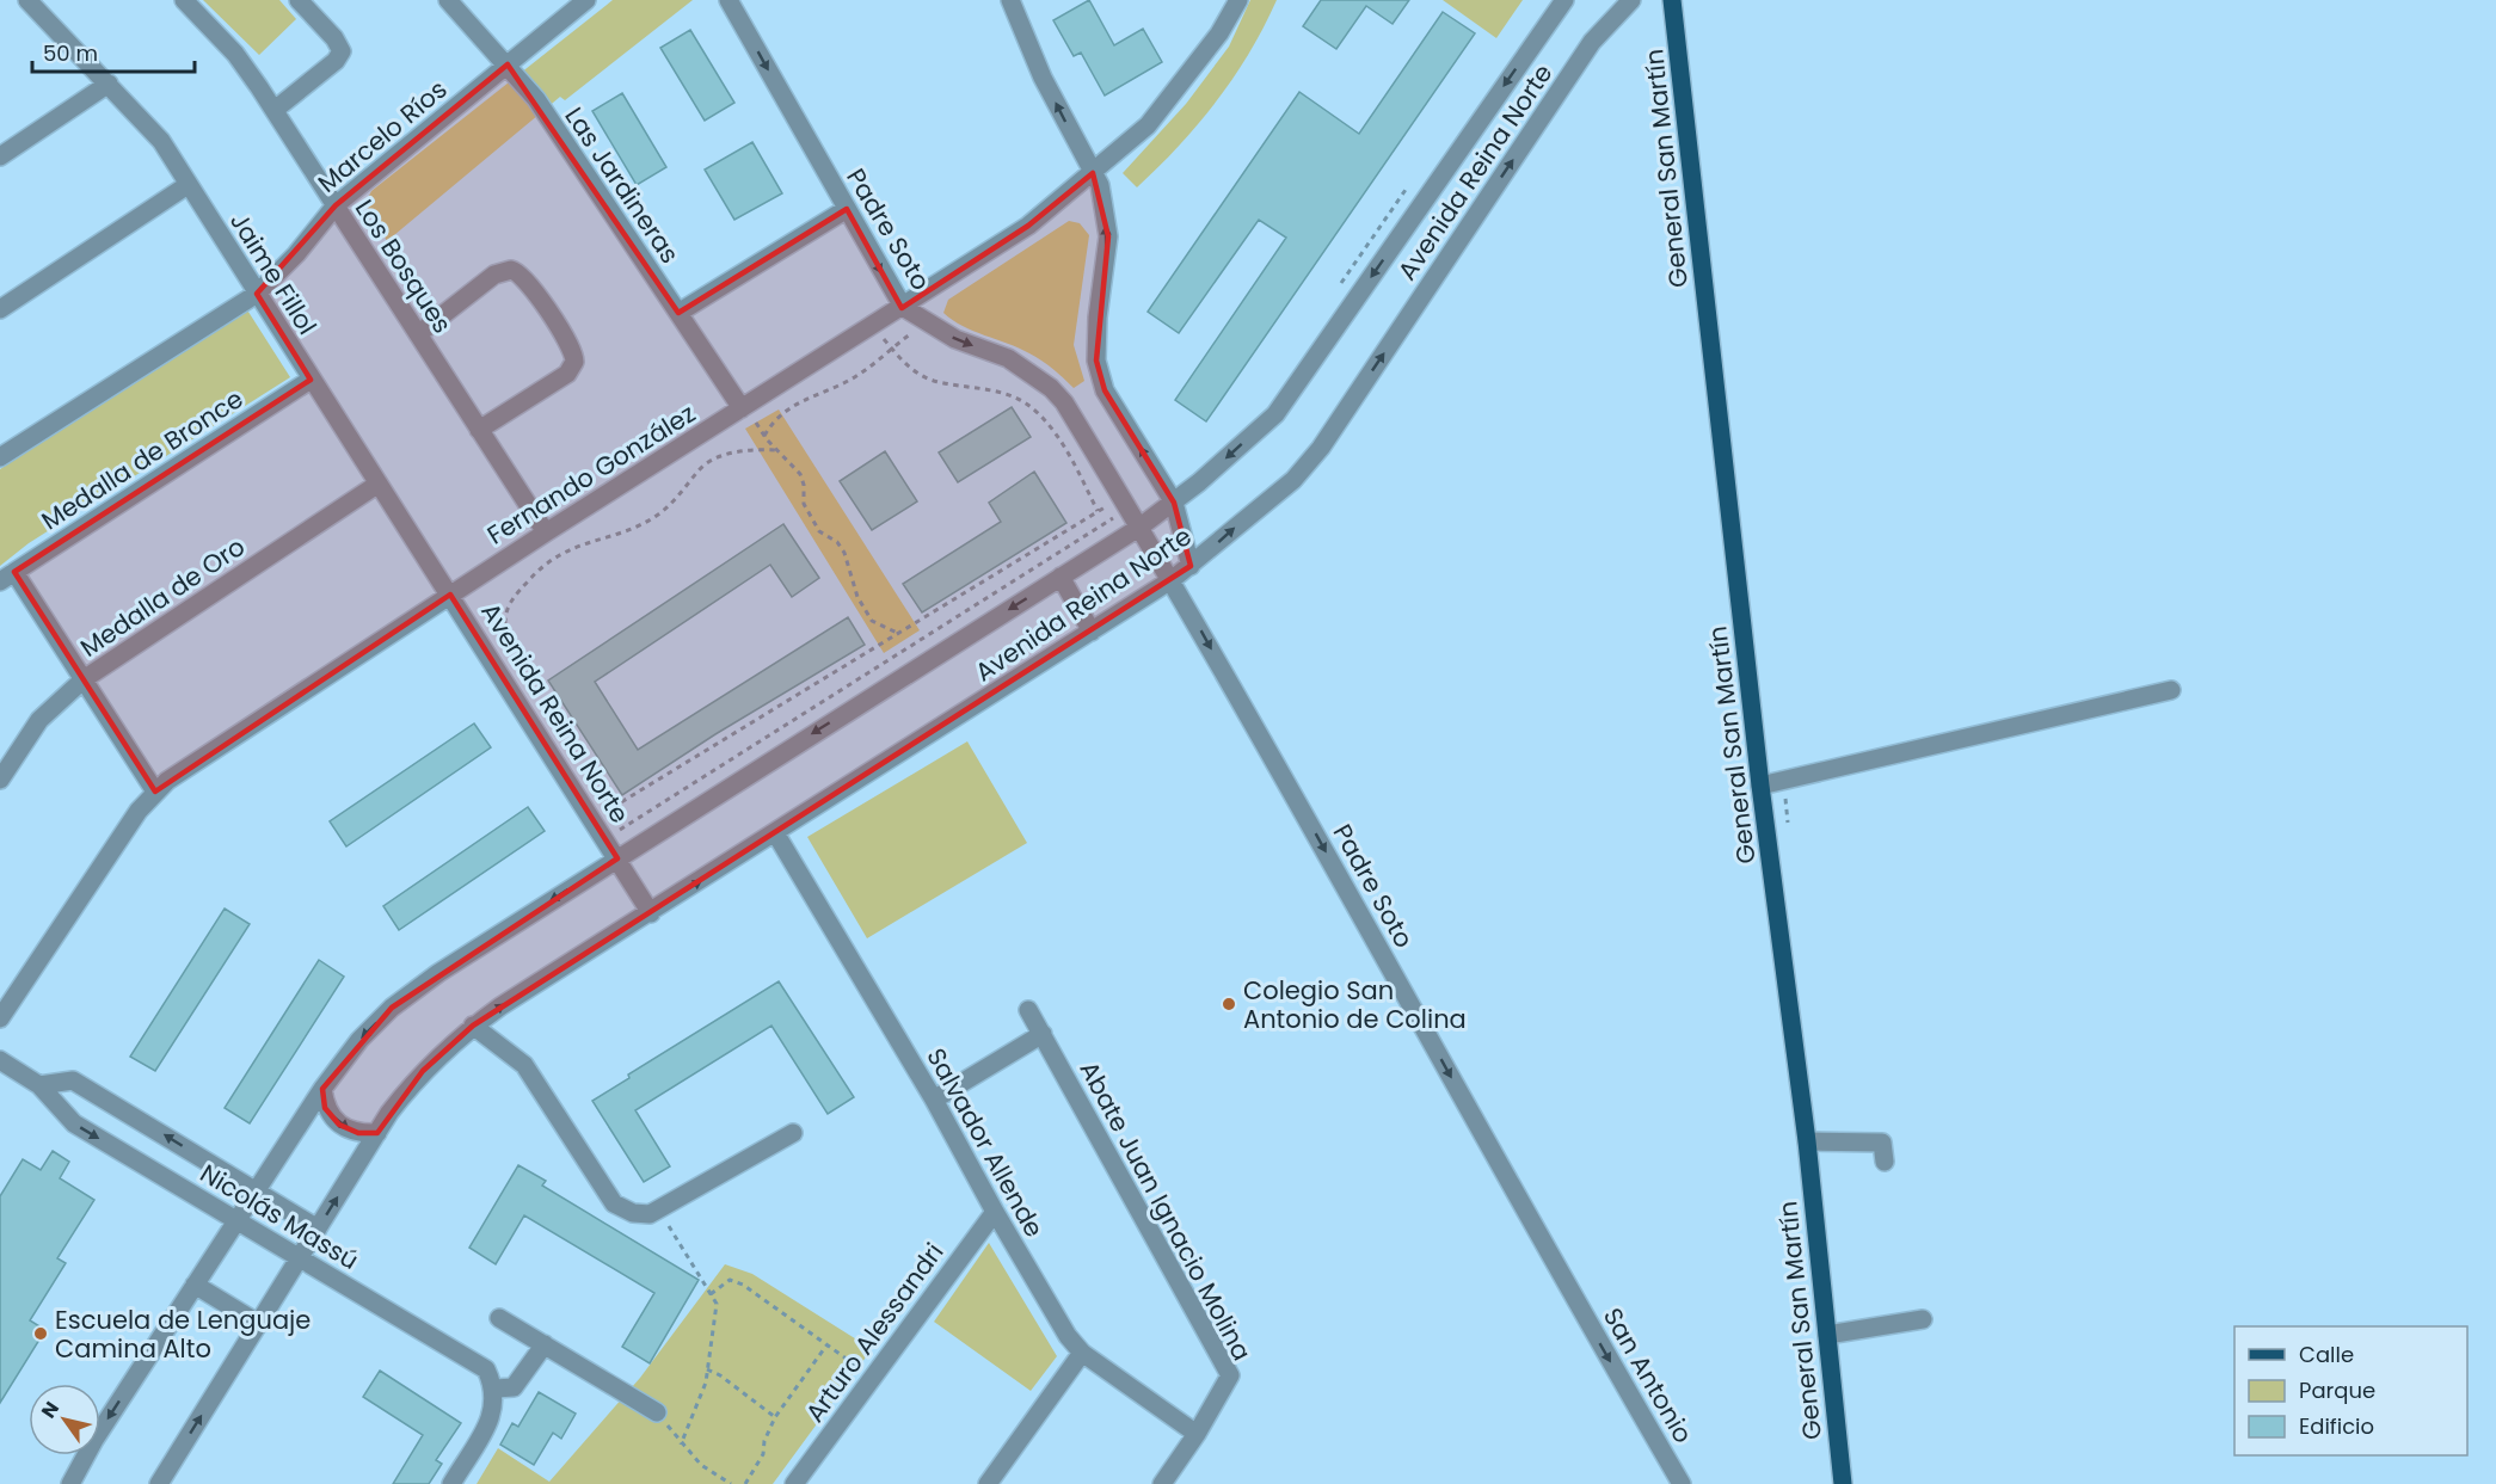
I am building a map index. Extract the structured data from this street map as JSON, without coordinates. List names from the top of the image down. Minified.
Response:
{"streets":{"main road":["General San Martín"],"street":["Marcelo Ríos","Avenida Reina Norte","Las Jardineras","Padre Soto","Los Bosques","Jaime Fillol","Medalla de Bronce","Fernando González","Medalla de Oro","Salvador Allende","Abate Juan Ignacio Molina","Nicolás Massú","Arturo Alessandri","San Antonio"]},"crossings":[["Marcelo Ríos","Las Jardineras"],["Marcelo Ríos","Los Bosques"],["Marcelo Ríos","Jaime Fillol"],["Avenida Reina Norte","Padre Soto"],["Avenida Reina Norte","Jaime Fillol"],["Avenida Reina Norte","Fernando González"],["Avenida Reina Norte","Salvador Allende"],["Avenida Reina Norte","Nicolás Massú"],["Las Jardineras","Fernando González"],["Padre Soto","Fernando González"],["Padre Soto","San Antonio"],["Los Bosques","Fernando González"],["Jaime Fillol","Medalla de Bronce"],["Jaime Fillol","Fernando González"],["Jaime Fillol","Medalla de Oro"],["Salvador Allende","Abate Juan Ignacio Molina"],["Salvador Allende","Arturo Alessandri"]],"one_way":["Padre Soto","San Antonio"],"places":["Colegio San Antonio de Colina","Escuela de Lenguaje Camina Alto"],"legend":["Calle","Parque","Edificio"],"scale_bar":"50 m","north":"top left"}
